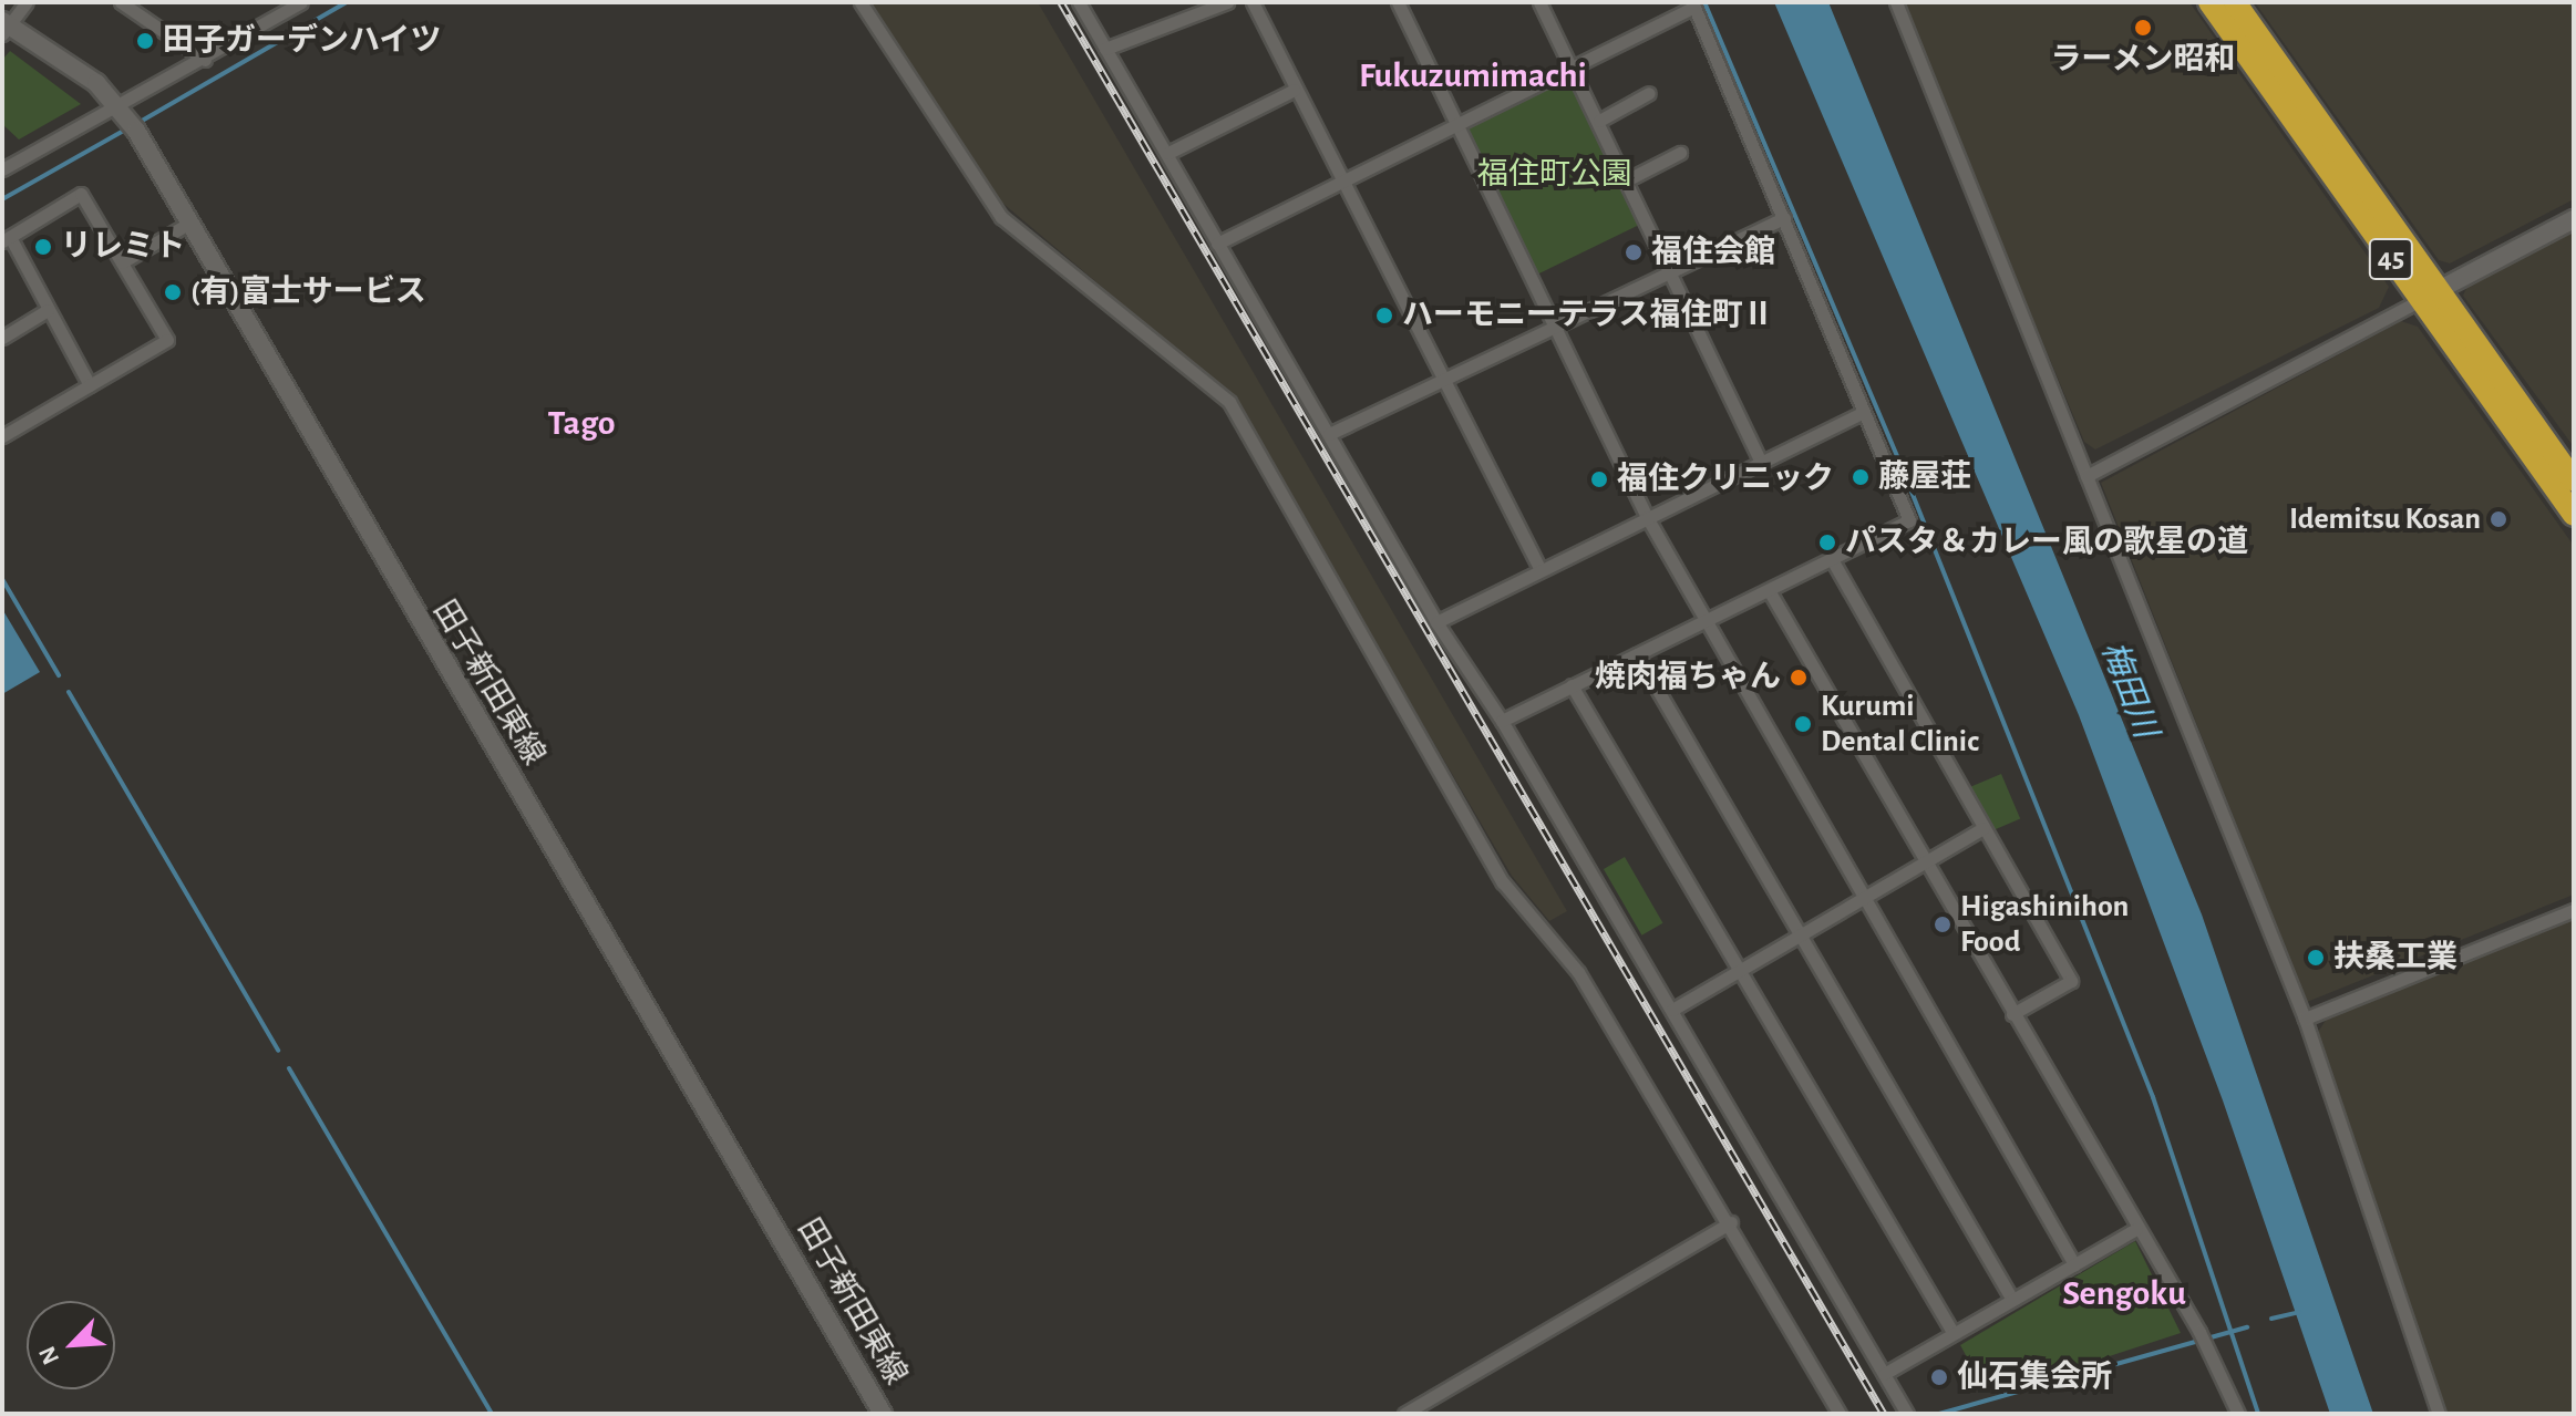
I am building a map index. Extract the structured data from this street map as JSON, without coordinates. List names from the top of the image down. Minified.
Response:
{"streets":{"highway":["45"],"street":["田子新田東線"]},"districts":["Fukuzumimachi","Tago","Sengoku"],"water":["梅田川"],"parks":["福住町公園"],"places":["ラーメン昭和","田子ガーデンハイツ","リレミト","福住会館","(有)富士サービス","ハーモニーテラス福住町Ⅱ","藤屋荘","福住クリニック","Idemitsu Kosan","パスタ＆カレー風の歌星の道","焼肉福ちゃん","Kurumi Dental Clinic","Higashinihon Food","扶桑工業","仙石集会所"],"north":"bottom left"}
